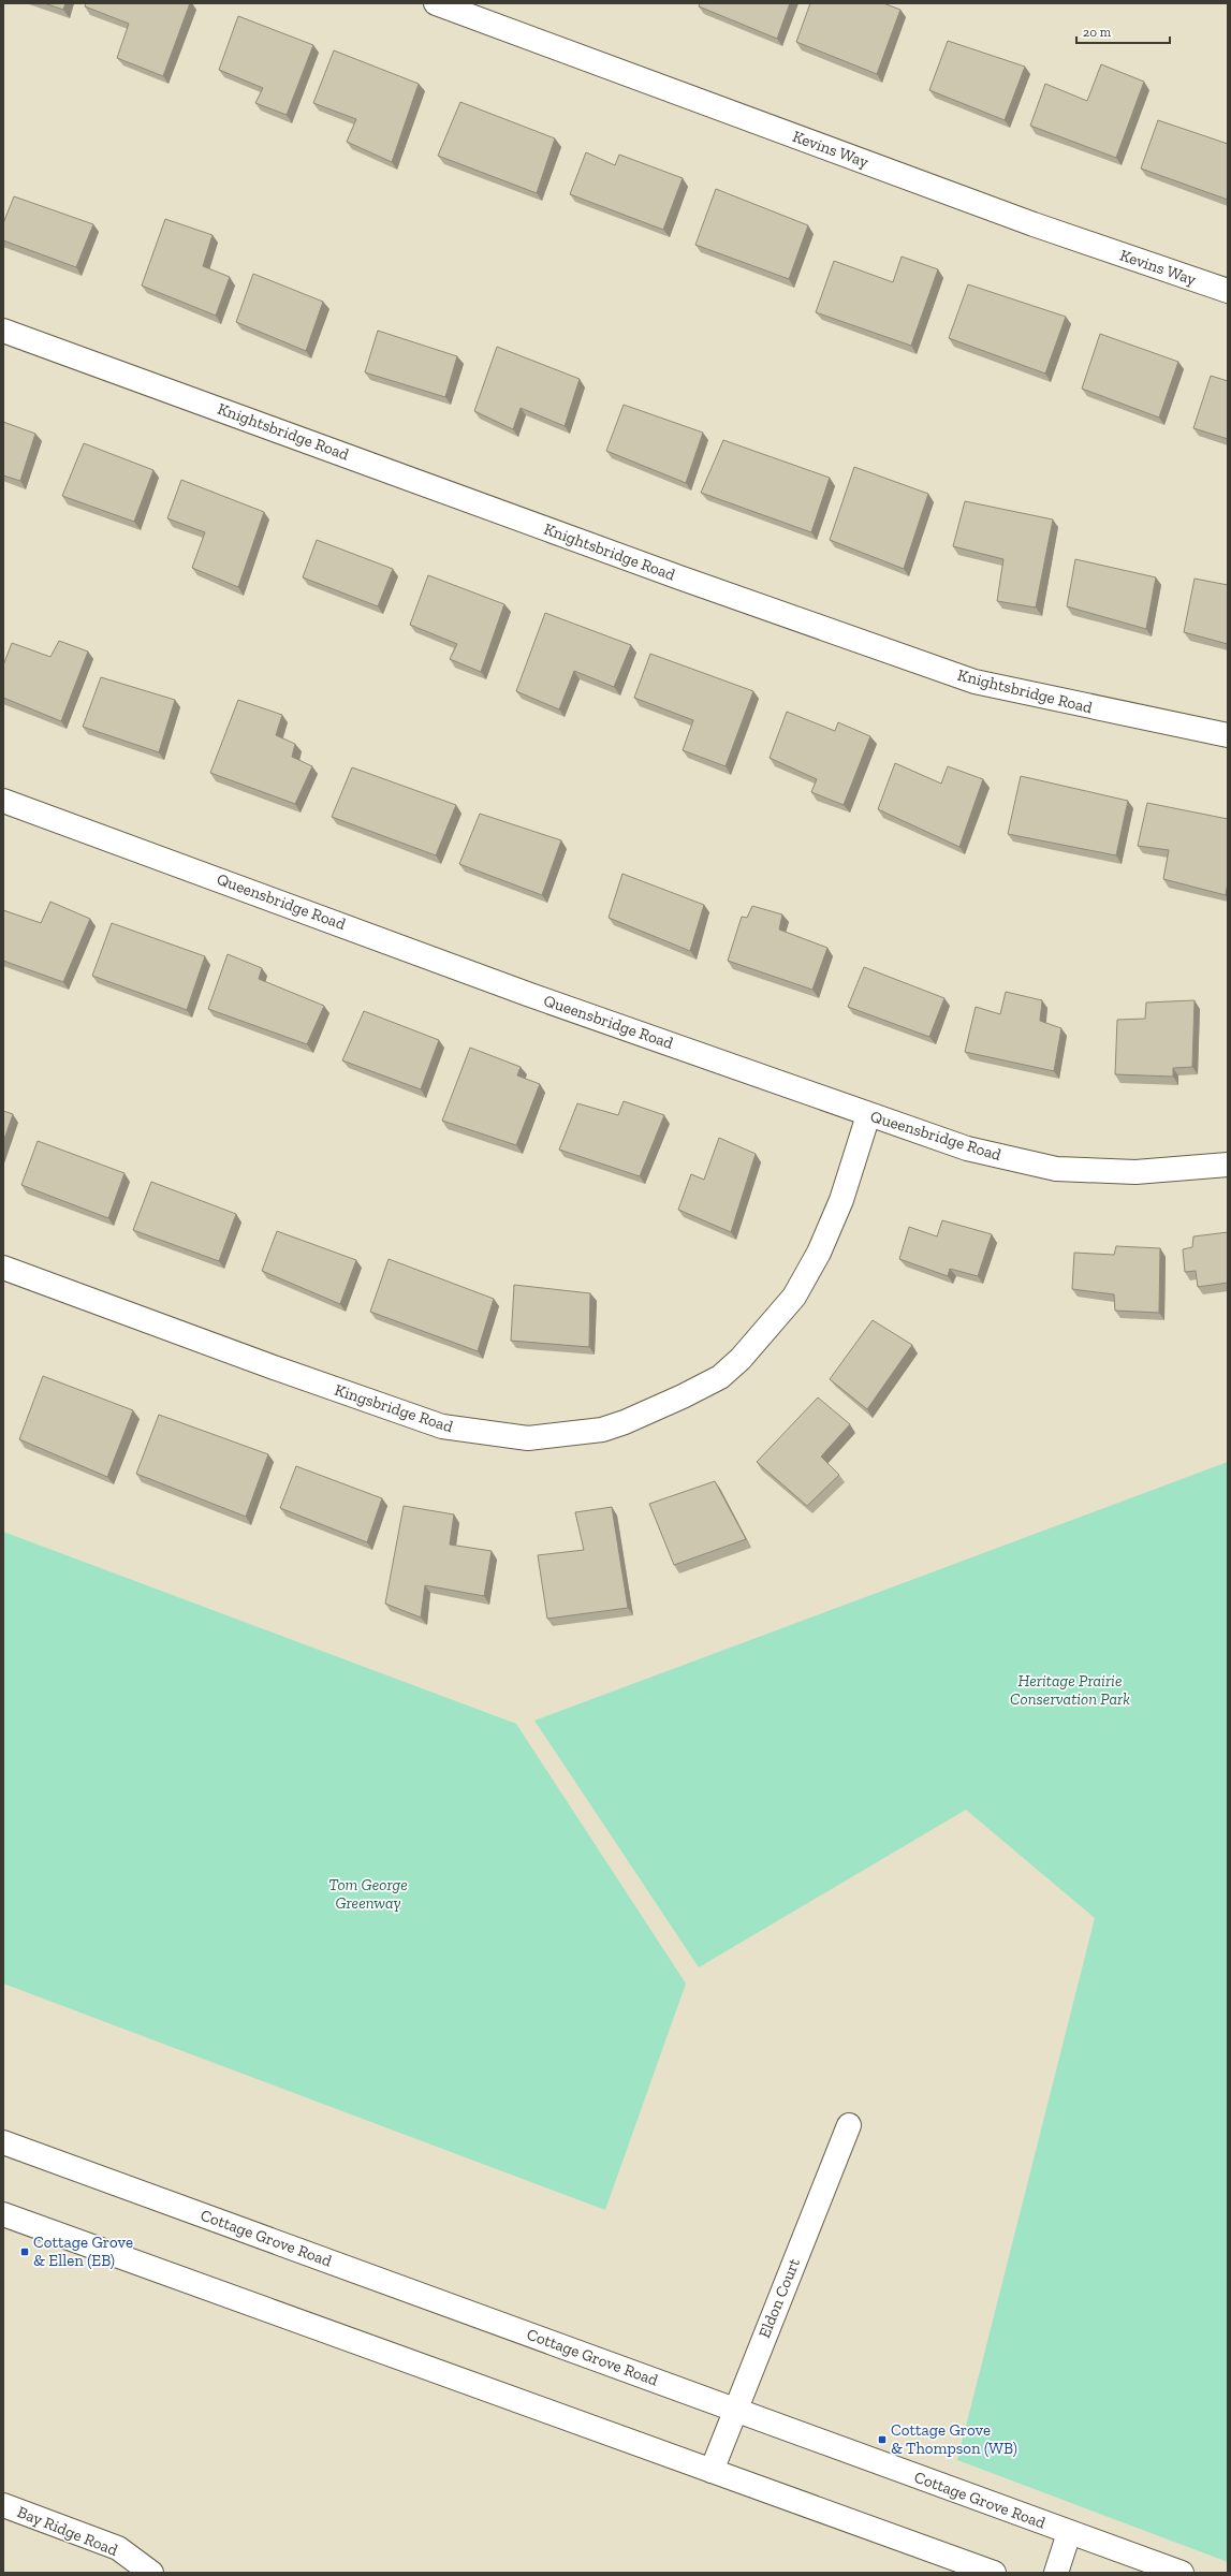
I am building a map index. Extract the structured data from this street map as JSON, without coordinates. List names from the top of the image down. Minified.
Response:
{"streets":{"street":["Kevins Way","Knightsbridge Road","Queensbridge Road","Kingsbridge Road","Cottage Grove Road","Eldon Court","Bay Ridge Road"]},"crossings":[["Queensbridge Road","Kingsbridge Road"],["Cottage Grove Road","Eldon Court"]],"parks":["Heritage Prairie Conservation Park","Tom George Greenway"],"places":{"transit":["Cottage Grove & Ellen (EB)","Cottage Grove & Thompson (WB)"]},"scale_bar":"20 m"}
